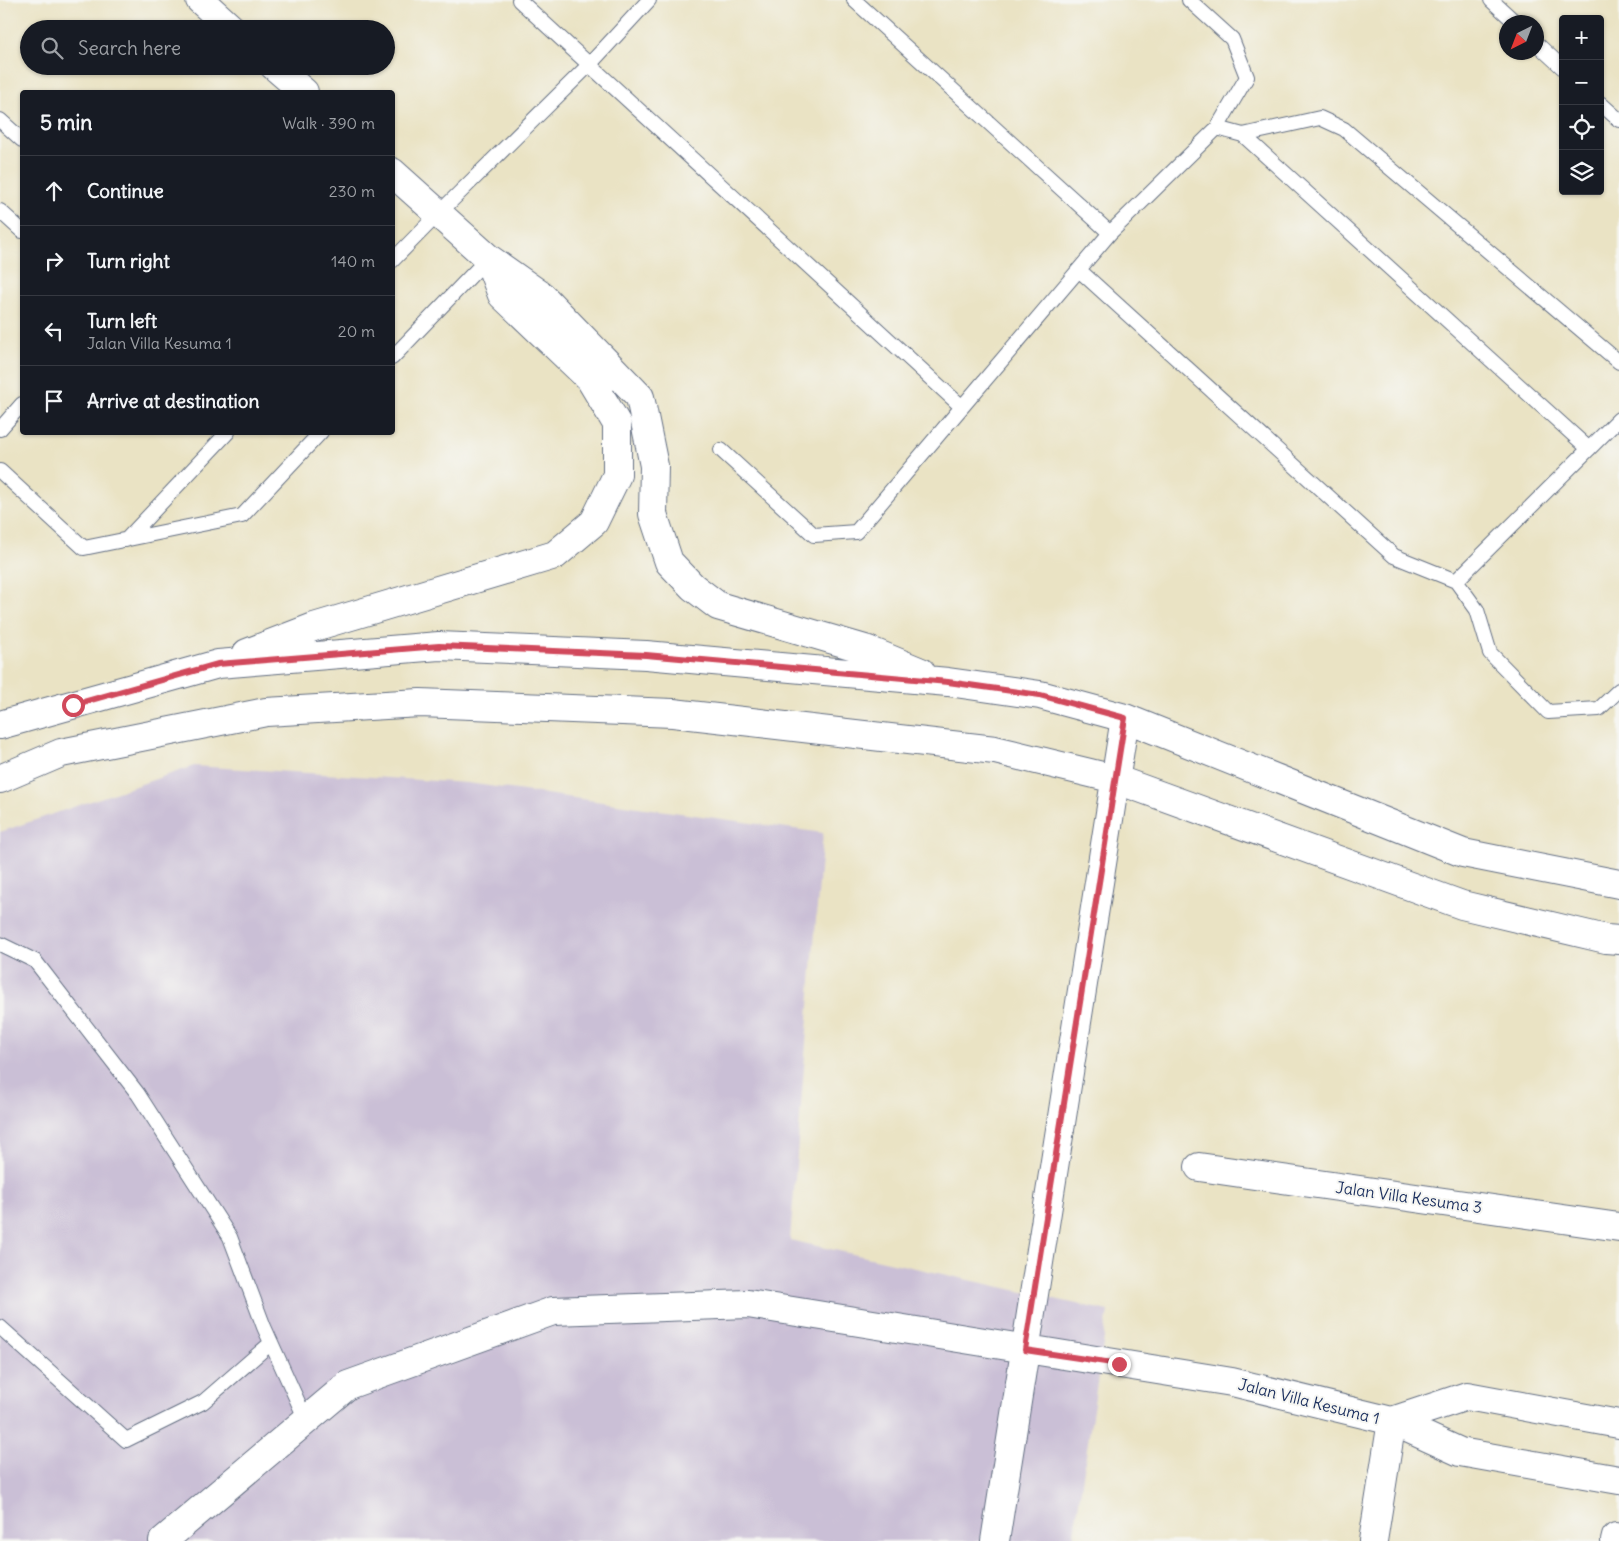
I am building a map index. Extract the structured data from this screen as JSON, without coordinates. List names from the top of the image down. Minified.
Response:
{"streets":{"street":["Jalan Villa Kesuma 3","Jalan Villa Kesuma 1"]},"north":"bottom left","page":{"map_buttons":["+","−"],"search":"Search here","heading":["5 min","Walk · 390 m"],"list":[["Continue","230 m"],["Turn right","140 m"],["Turn left","Jalan Villa Kesuma 1","20 m"],"Arrive at destination"]}}
